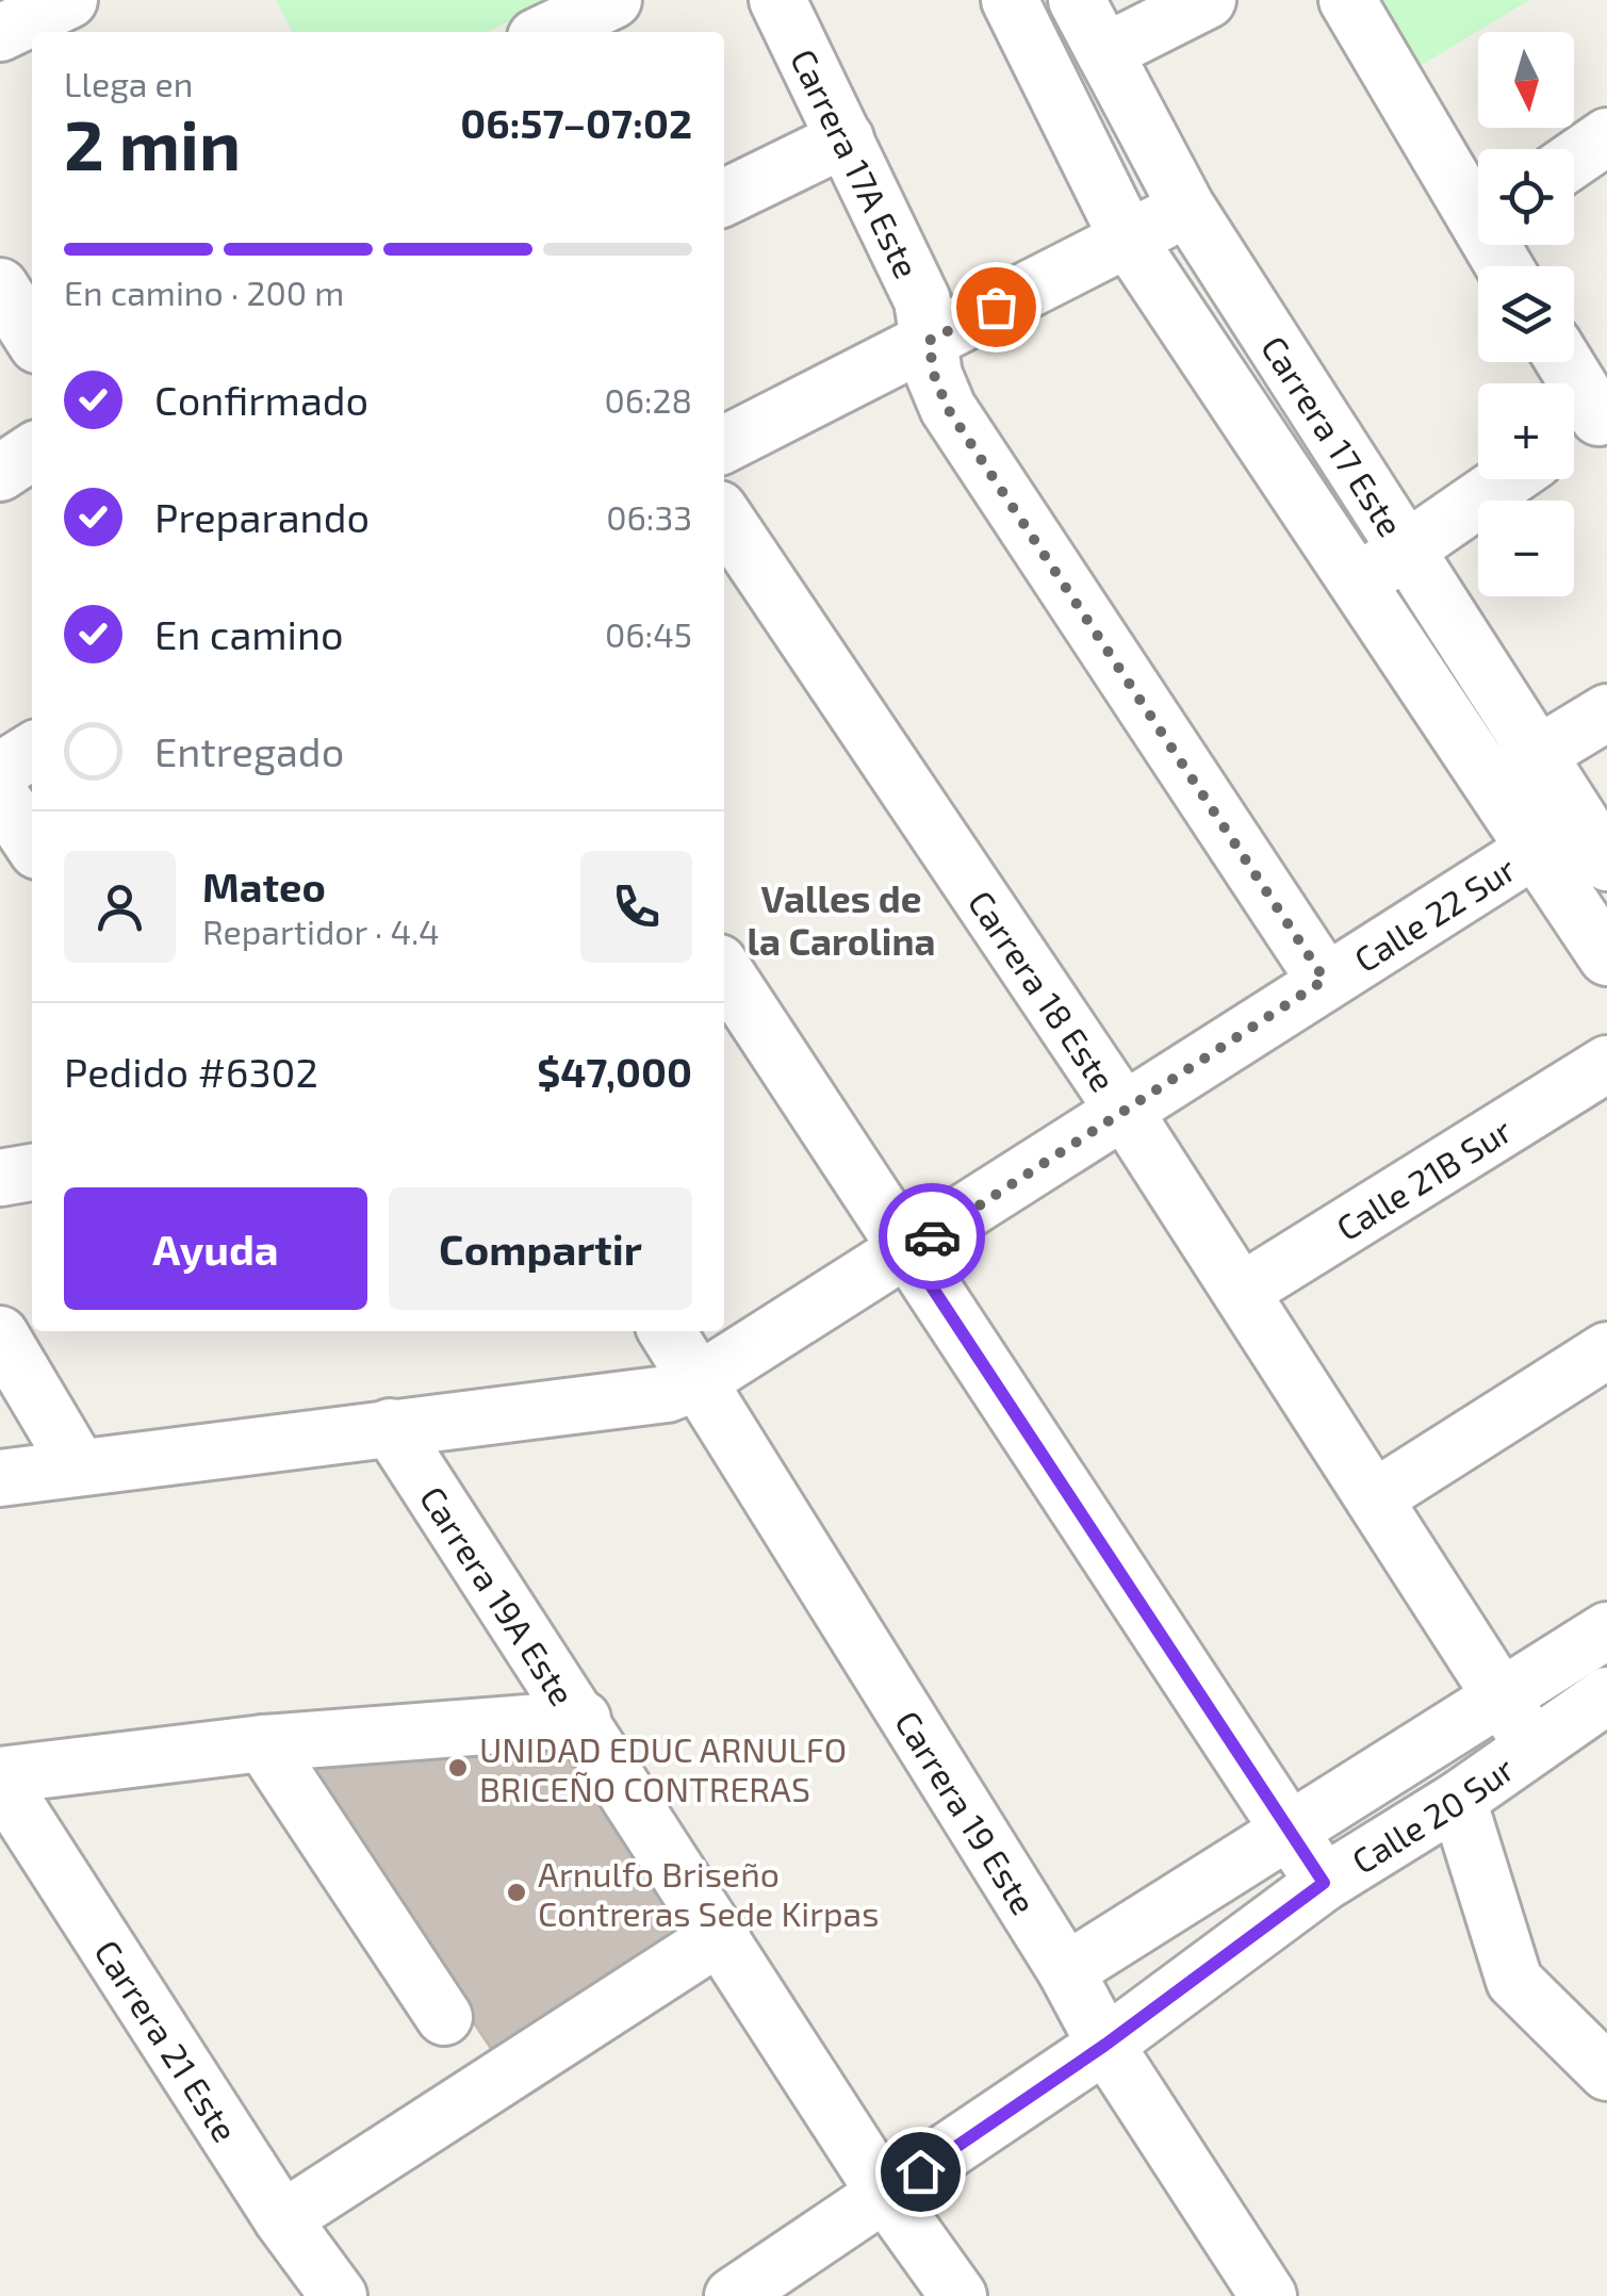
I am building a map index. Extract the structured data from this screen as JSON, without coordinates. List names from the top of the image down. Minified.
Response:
{"streets":{"street":["Carrera 17A Este","Carrera 17 Este","Calle 22 Sur","Carrera 18 Este","Calle 21B Sur","Carrera 19A Este","Carrera 19 Este","Calle 20 Sur","Carrera 21 Este"]},"crossings":[["Carrera 17A Este","Calle 22 Sur"],["Carrera 17 Este","Calle 22 Sur"],["Calle 22 Sur","Carrera 18 Este"],["Calle 22 Sur","Carrera 19A Este"],["Calle 22 Sur","Carrera 19 Este"],["Carrera 18 Este","Calle 21B Sur"],["Carrera 18 Este","Calle 20 Sur"],["Carrera 19A Este","Calle 20 Sur"],["Carrera 19 Este","Calle 20 Sur"]],"districts":["Valles de la Carolina"],"places":["UNIDAD EDUC ARNULFO BRICEÑO CONTRERAS","Arnulfo Briseño Contreras Sede Kirpas"],"north":"bottom","page":{"map_buttons":["+","−"],"heading":["2 min","Llega en","06:57–07:02"],"panel":["Mateo","Repartidor · 4.4","Pedido #6302","$47,000"],"bar":"En camino · 200 m","list":[["Confirmado","06:28"],["Preparando","06:33"],["En camino","06:45"],"Entregado"],"buttons":["Ayuda","Compartir"]}}
